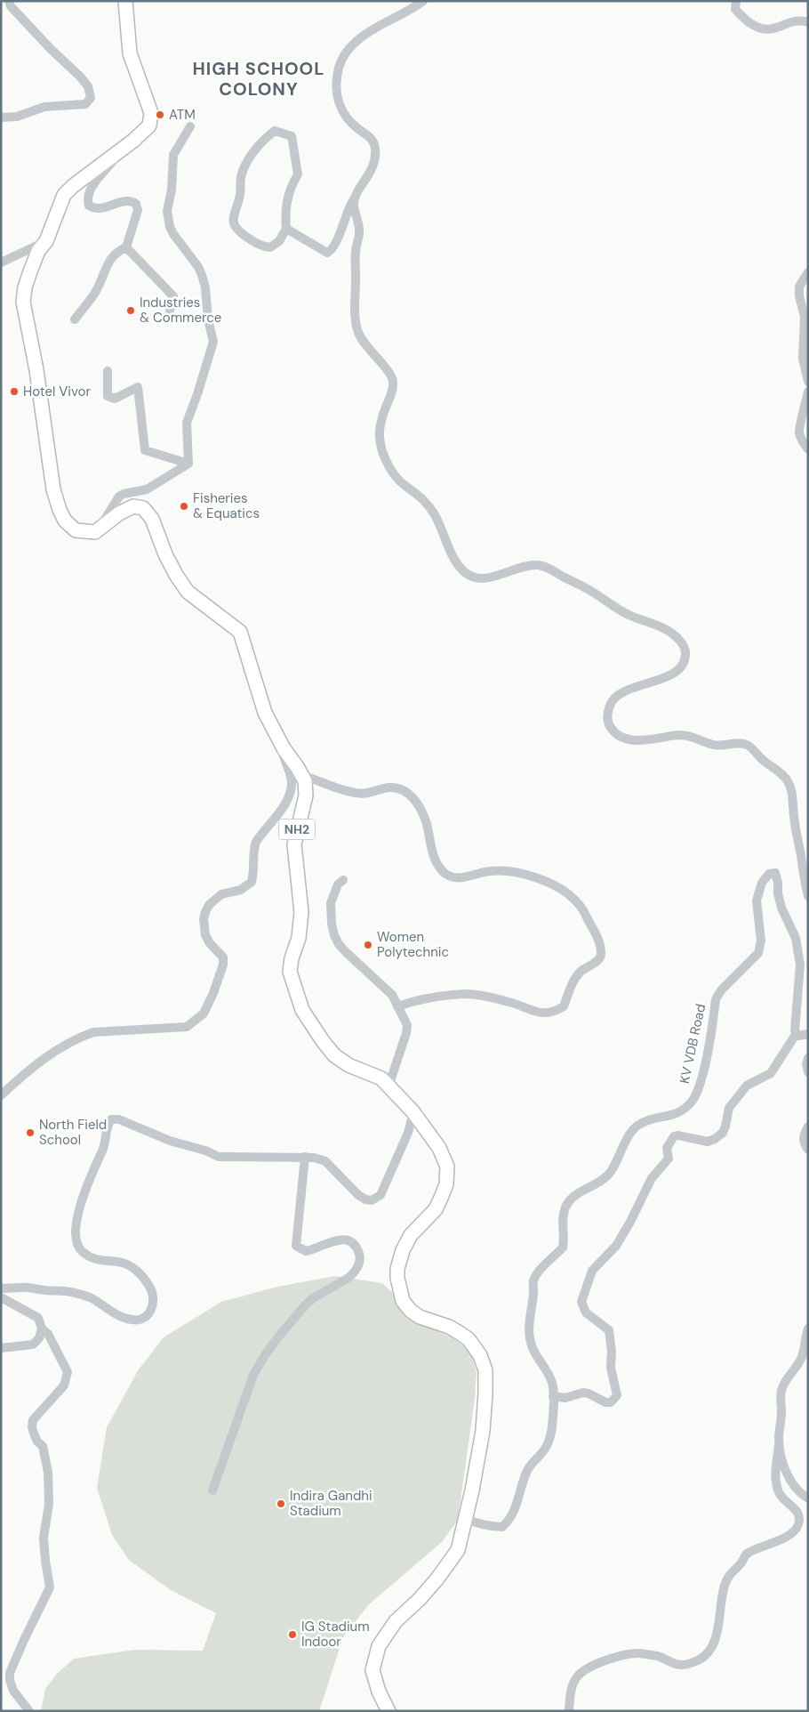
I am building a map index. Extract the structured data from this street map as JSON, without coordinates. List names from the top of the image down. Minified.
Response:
{"streets":{"highway":["NH2"],"street":["KV VDB Road"]},"crossings":[["NH2","KV VDB Road"]],"districts":["HIGH SCHOOL COLONY"],"places":["ATM","Industries & Commerce","Hotel Vivor","Fisheries & Equatics","Women Polytechnic","North Field School","Indira Gandhi Stadium","IG Stadium Indoor"]}
